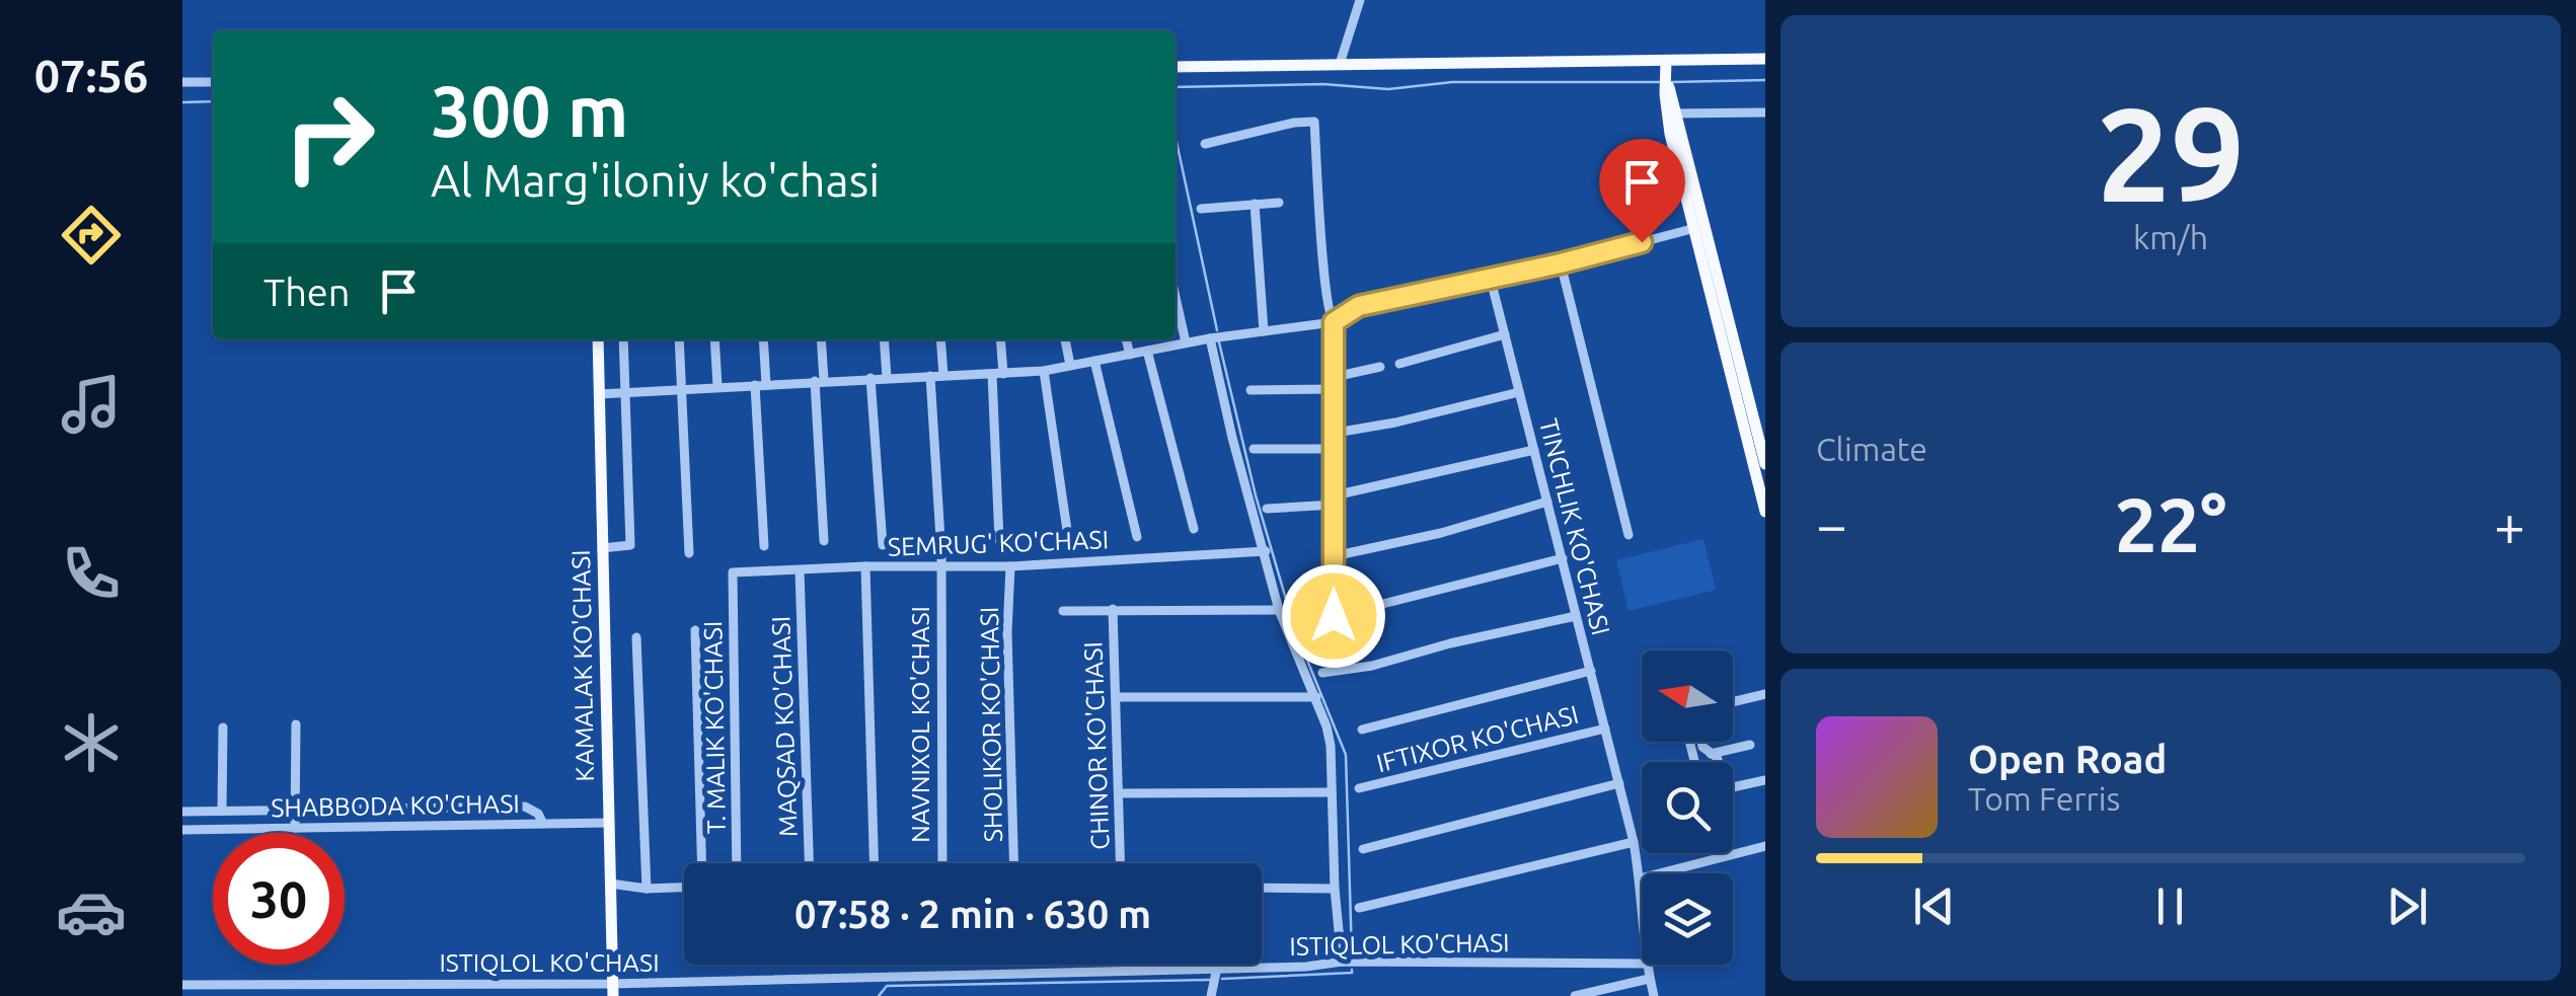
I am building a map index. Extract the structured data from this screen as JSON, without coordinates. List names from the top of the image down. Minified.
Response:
{"streets":{"main road":["KAMALAK KO'CHASI"],"street":["TINCHLIK KO'CHASI","SEMRUG' KO'CHASI","NAVNIXOL KO'CHASI","SHOLIKOR KO'CHASI","MAQSAD KO'CHASI","T. MALIK KO'CHASI","IFTIXOR KO'CHASI","CHINOR KO'CHASI","SHABBODA KO'CHASI","ISTIQLOL KO'CHASI"]},"crossings":[["TINCHLIK KO'CHASI","IFTIXOR KO'CHASI"],["SEMRUG' KO'CHASI","NAVNIXOL KO'CHASI"],["SEMRUG' KO'CHASI","SHOLIKOR KO'CHASI"],["SEMRUG' KO'CHASI","MAQSAD KO'CHASI"],["SEMRUG' KO'CHASI","T. MALIK KO'CHASI"],["KAMALAK KO'CHASI","SHABBODA KO'CHASI"],["KAMALAK KO'CHASI","ISTIQLOL KO'CHASI"]],"north":"left","page":{"tabs":"07:56","tile":[["29","km/h"],"Climate"],"turn":["300 m","Al Marg'iloniy ko'chasi"],"then":"Then","heat":["−","22°","+"],"song":["Open Road","Tom Ferris"],"limit":"30","trip":"07:58 · 2 min · 630 m"}}
